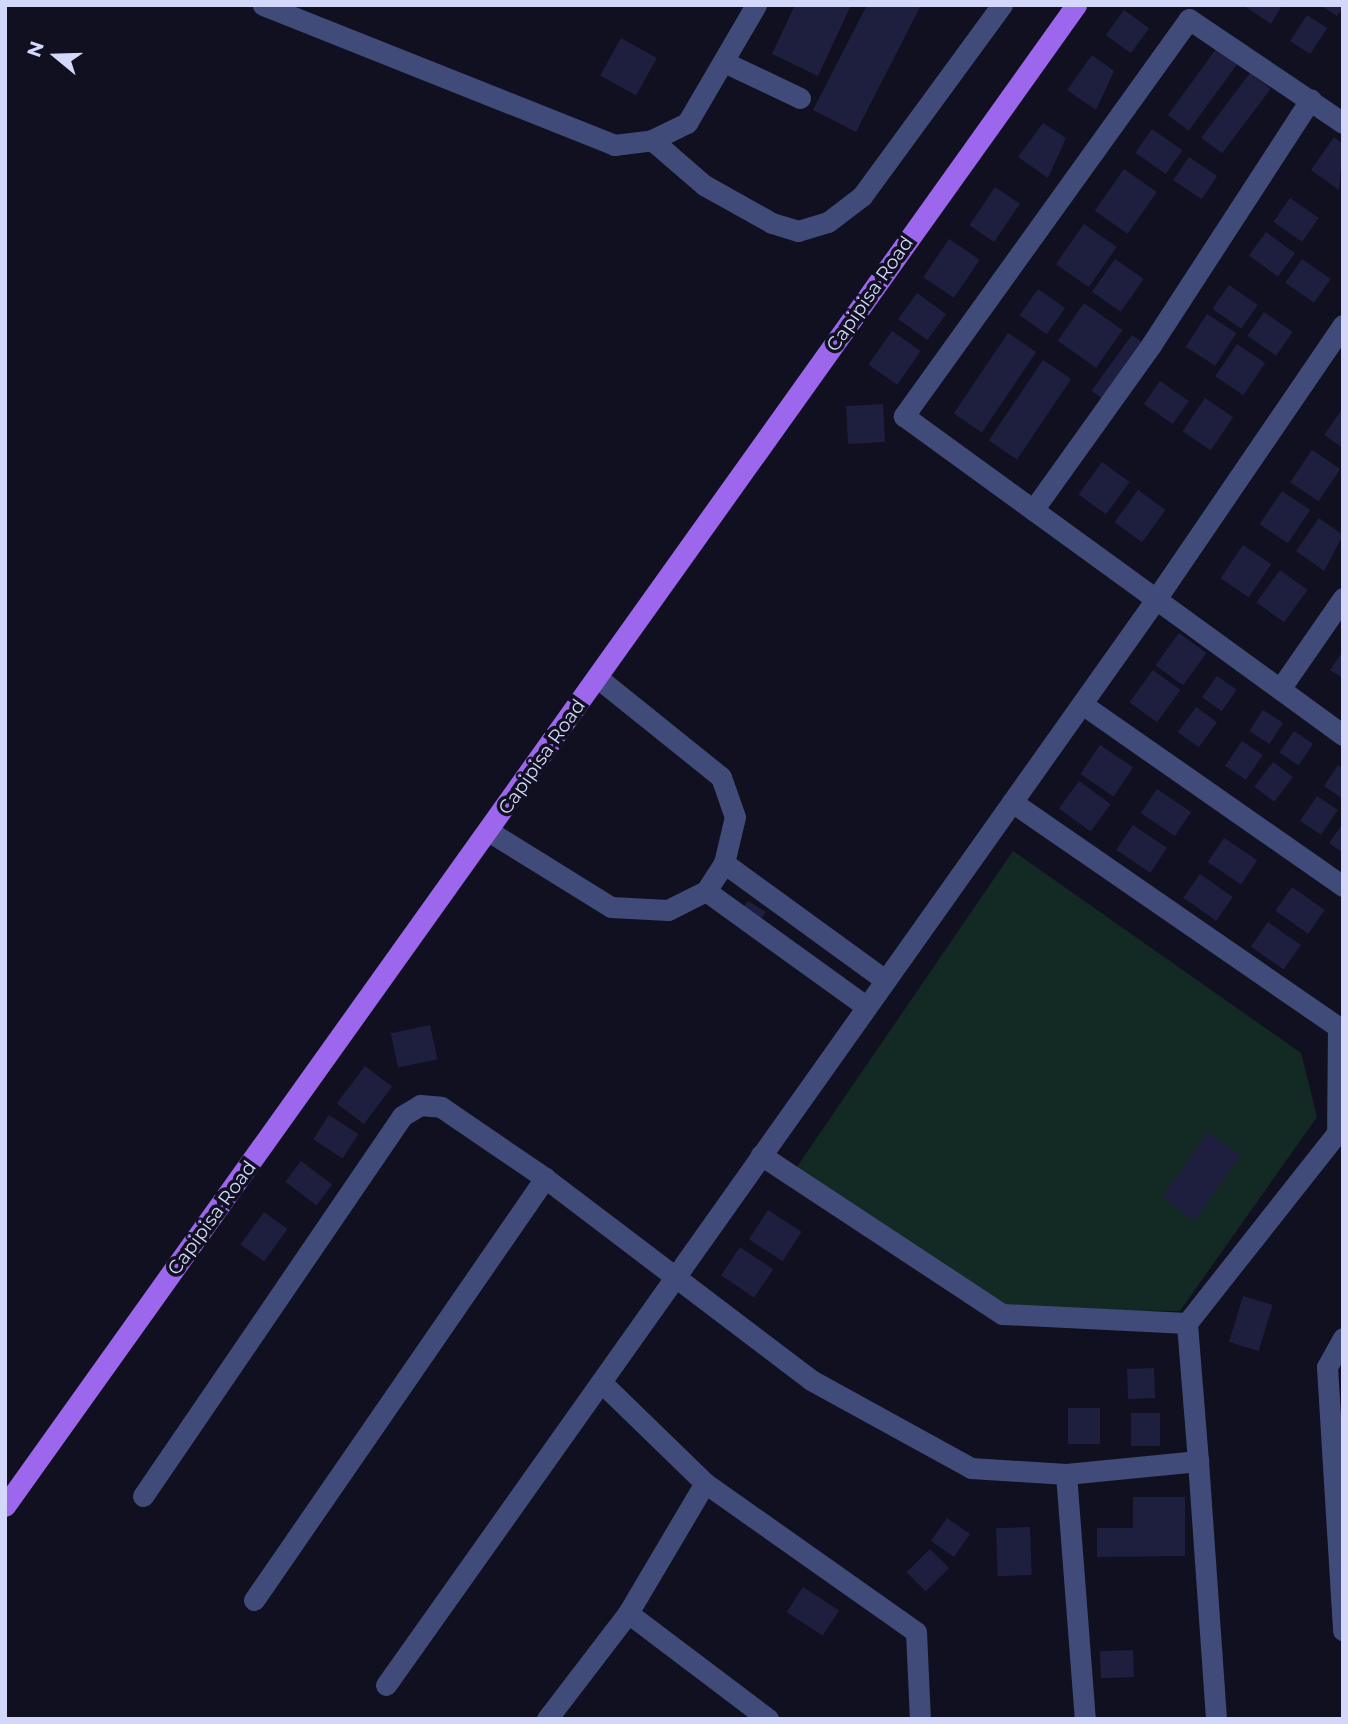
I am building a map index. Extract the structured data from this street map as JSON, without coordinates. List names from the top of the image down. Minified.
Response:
{"streets":{"main road":["Capipisa Road"]},"north":"left"}
